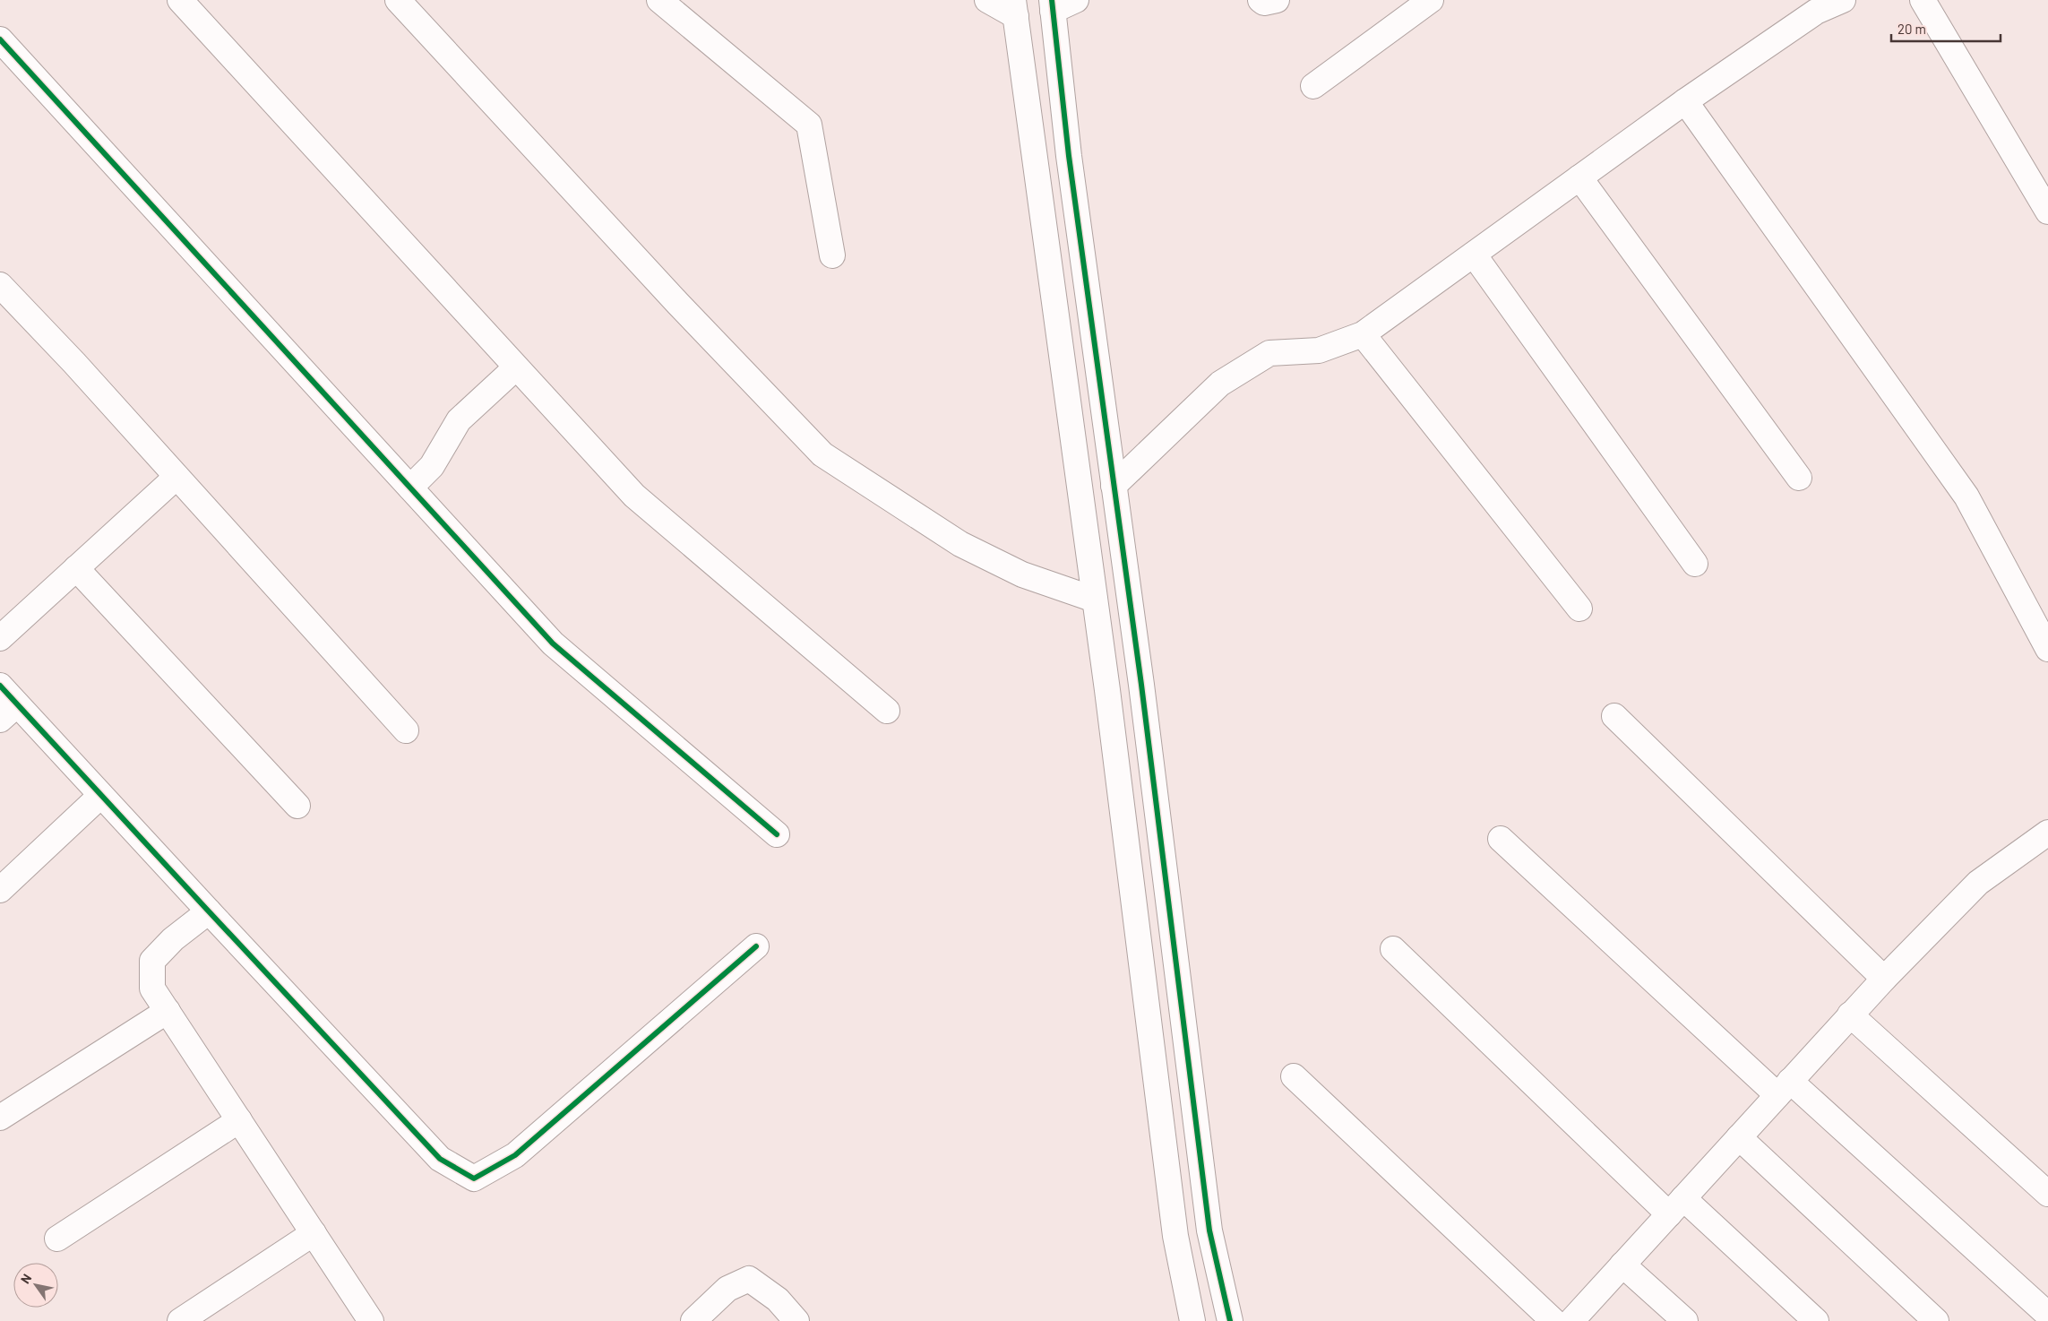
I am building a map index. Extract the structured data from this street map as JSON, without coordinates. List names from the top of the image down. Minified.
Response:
{"scale_bar":"20 m","north":"top left"}
